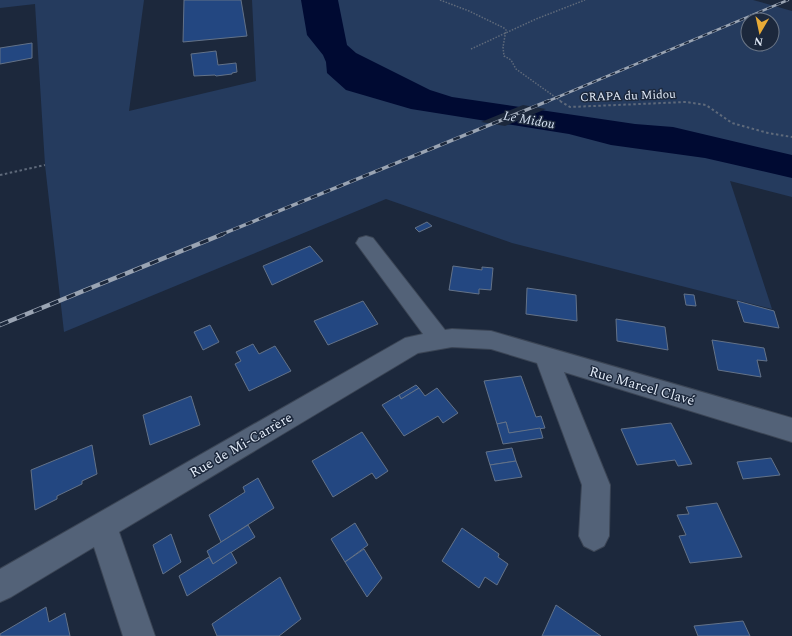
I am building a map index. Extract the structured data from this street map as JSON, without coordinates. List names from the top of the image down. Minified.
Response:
{"streets":{"street":["Rue Marcel Clavé","Rue de Mi-Carrère"],"path":["CRAPA du Midou"]},"crossings":[["Rue Marcel Clavé","Rue de Mi-Carrère"]],"water":["Le Midou"],"north":"bottom"}
